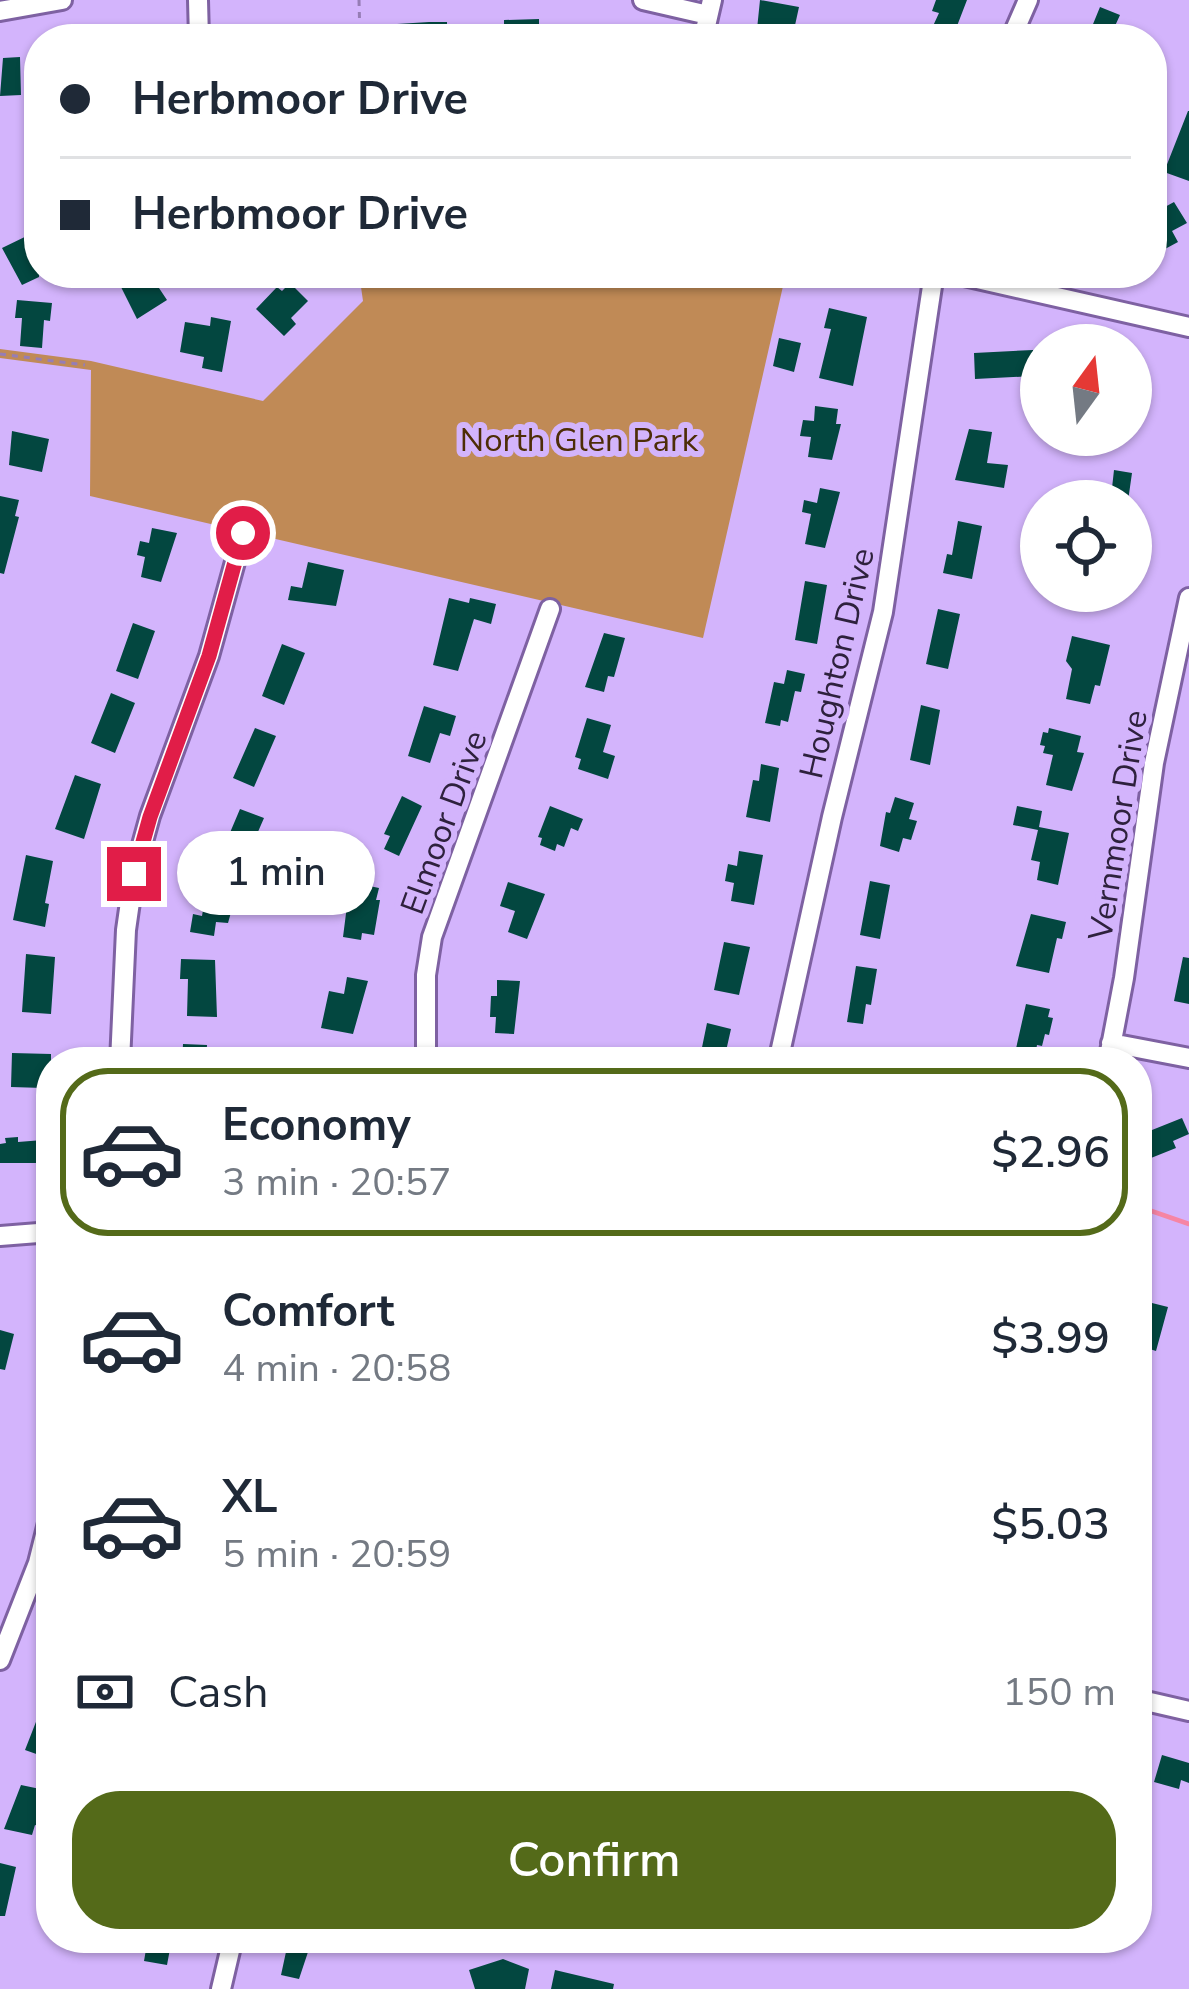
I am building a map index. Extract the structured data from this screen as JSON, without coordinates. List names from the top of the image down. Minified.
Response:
{"streets":{"street":["Houghton Drive","Elmoor Drive","Vernmoor Drive"]},"parks":["North Glen Park"],"north":"top","page":{"banner":["Herbmoor Drive","Herbmoor Drive"],"bubble":"1 min","list":[{"name":"Economy","note":"3 min · 20:57","value":"$2.96"},{"name":"Comfort","note":"4 min · 20:58","value":"$3.99"},{"name":"XL","note":"5 min · 20:59","value":"$5.03"}],"pay":["Cash","150 m"],"buttons":"Confirm"}}
